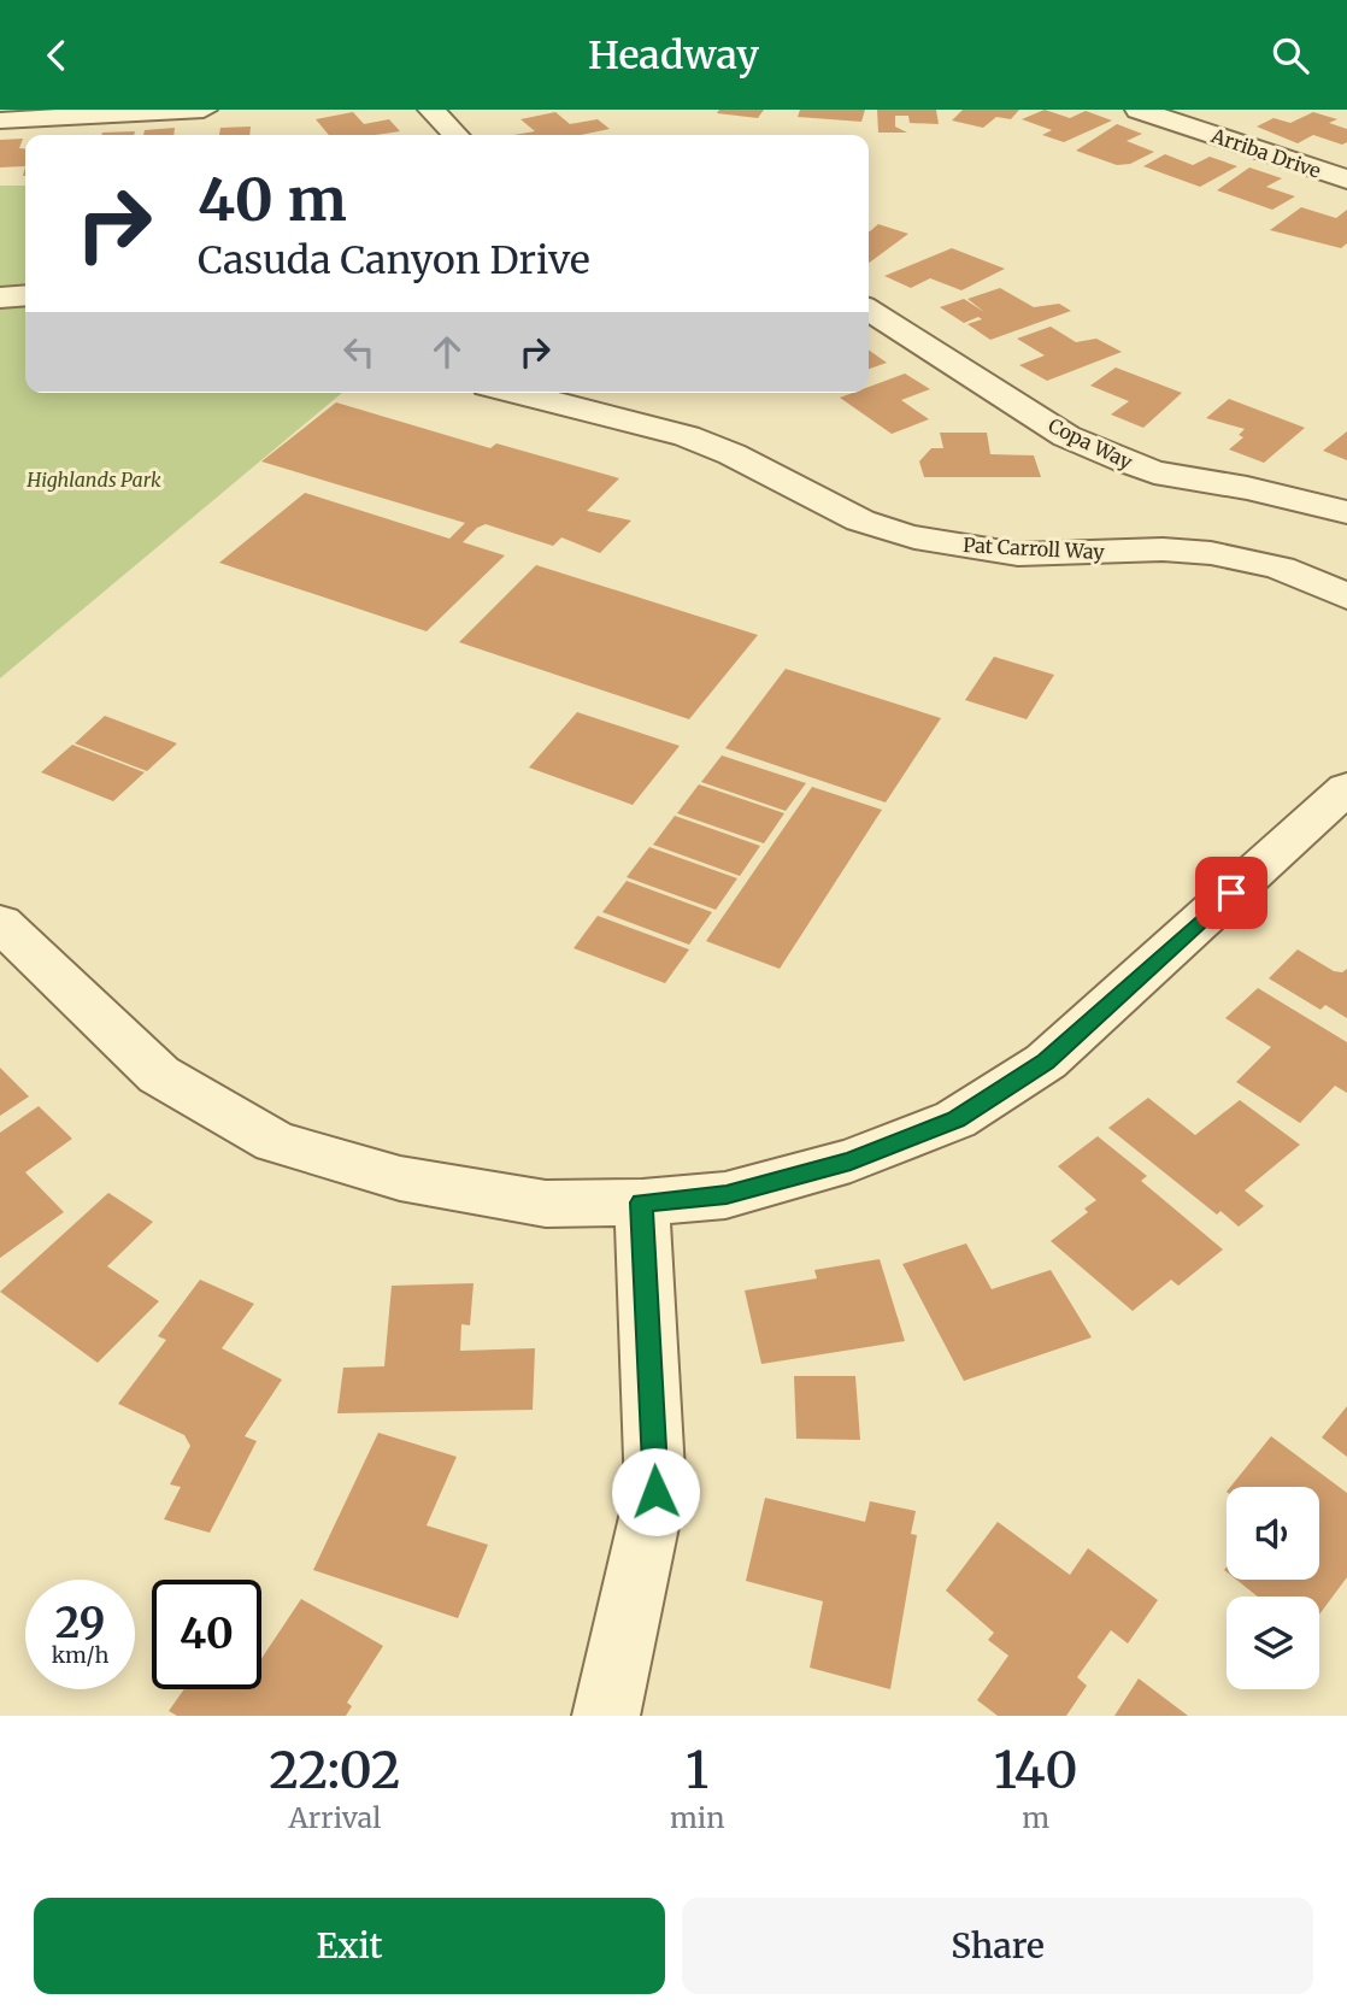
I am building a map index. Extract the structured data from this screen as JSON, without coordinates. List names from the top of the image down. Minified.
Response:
{"streets":{"street":["Arriba Drive","Copa Way","Pat Carroll Way"]},"parks":["Highlands Park"],"page":{"header":"Headway","turn":["40 m","Casuda Canyon Drive"],"speed":"29 km/h","limit":"40","eta":["22:02","Arrival","1","min","140","m"],"buttons":["Exit","Share"]}}
